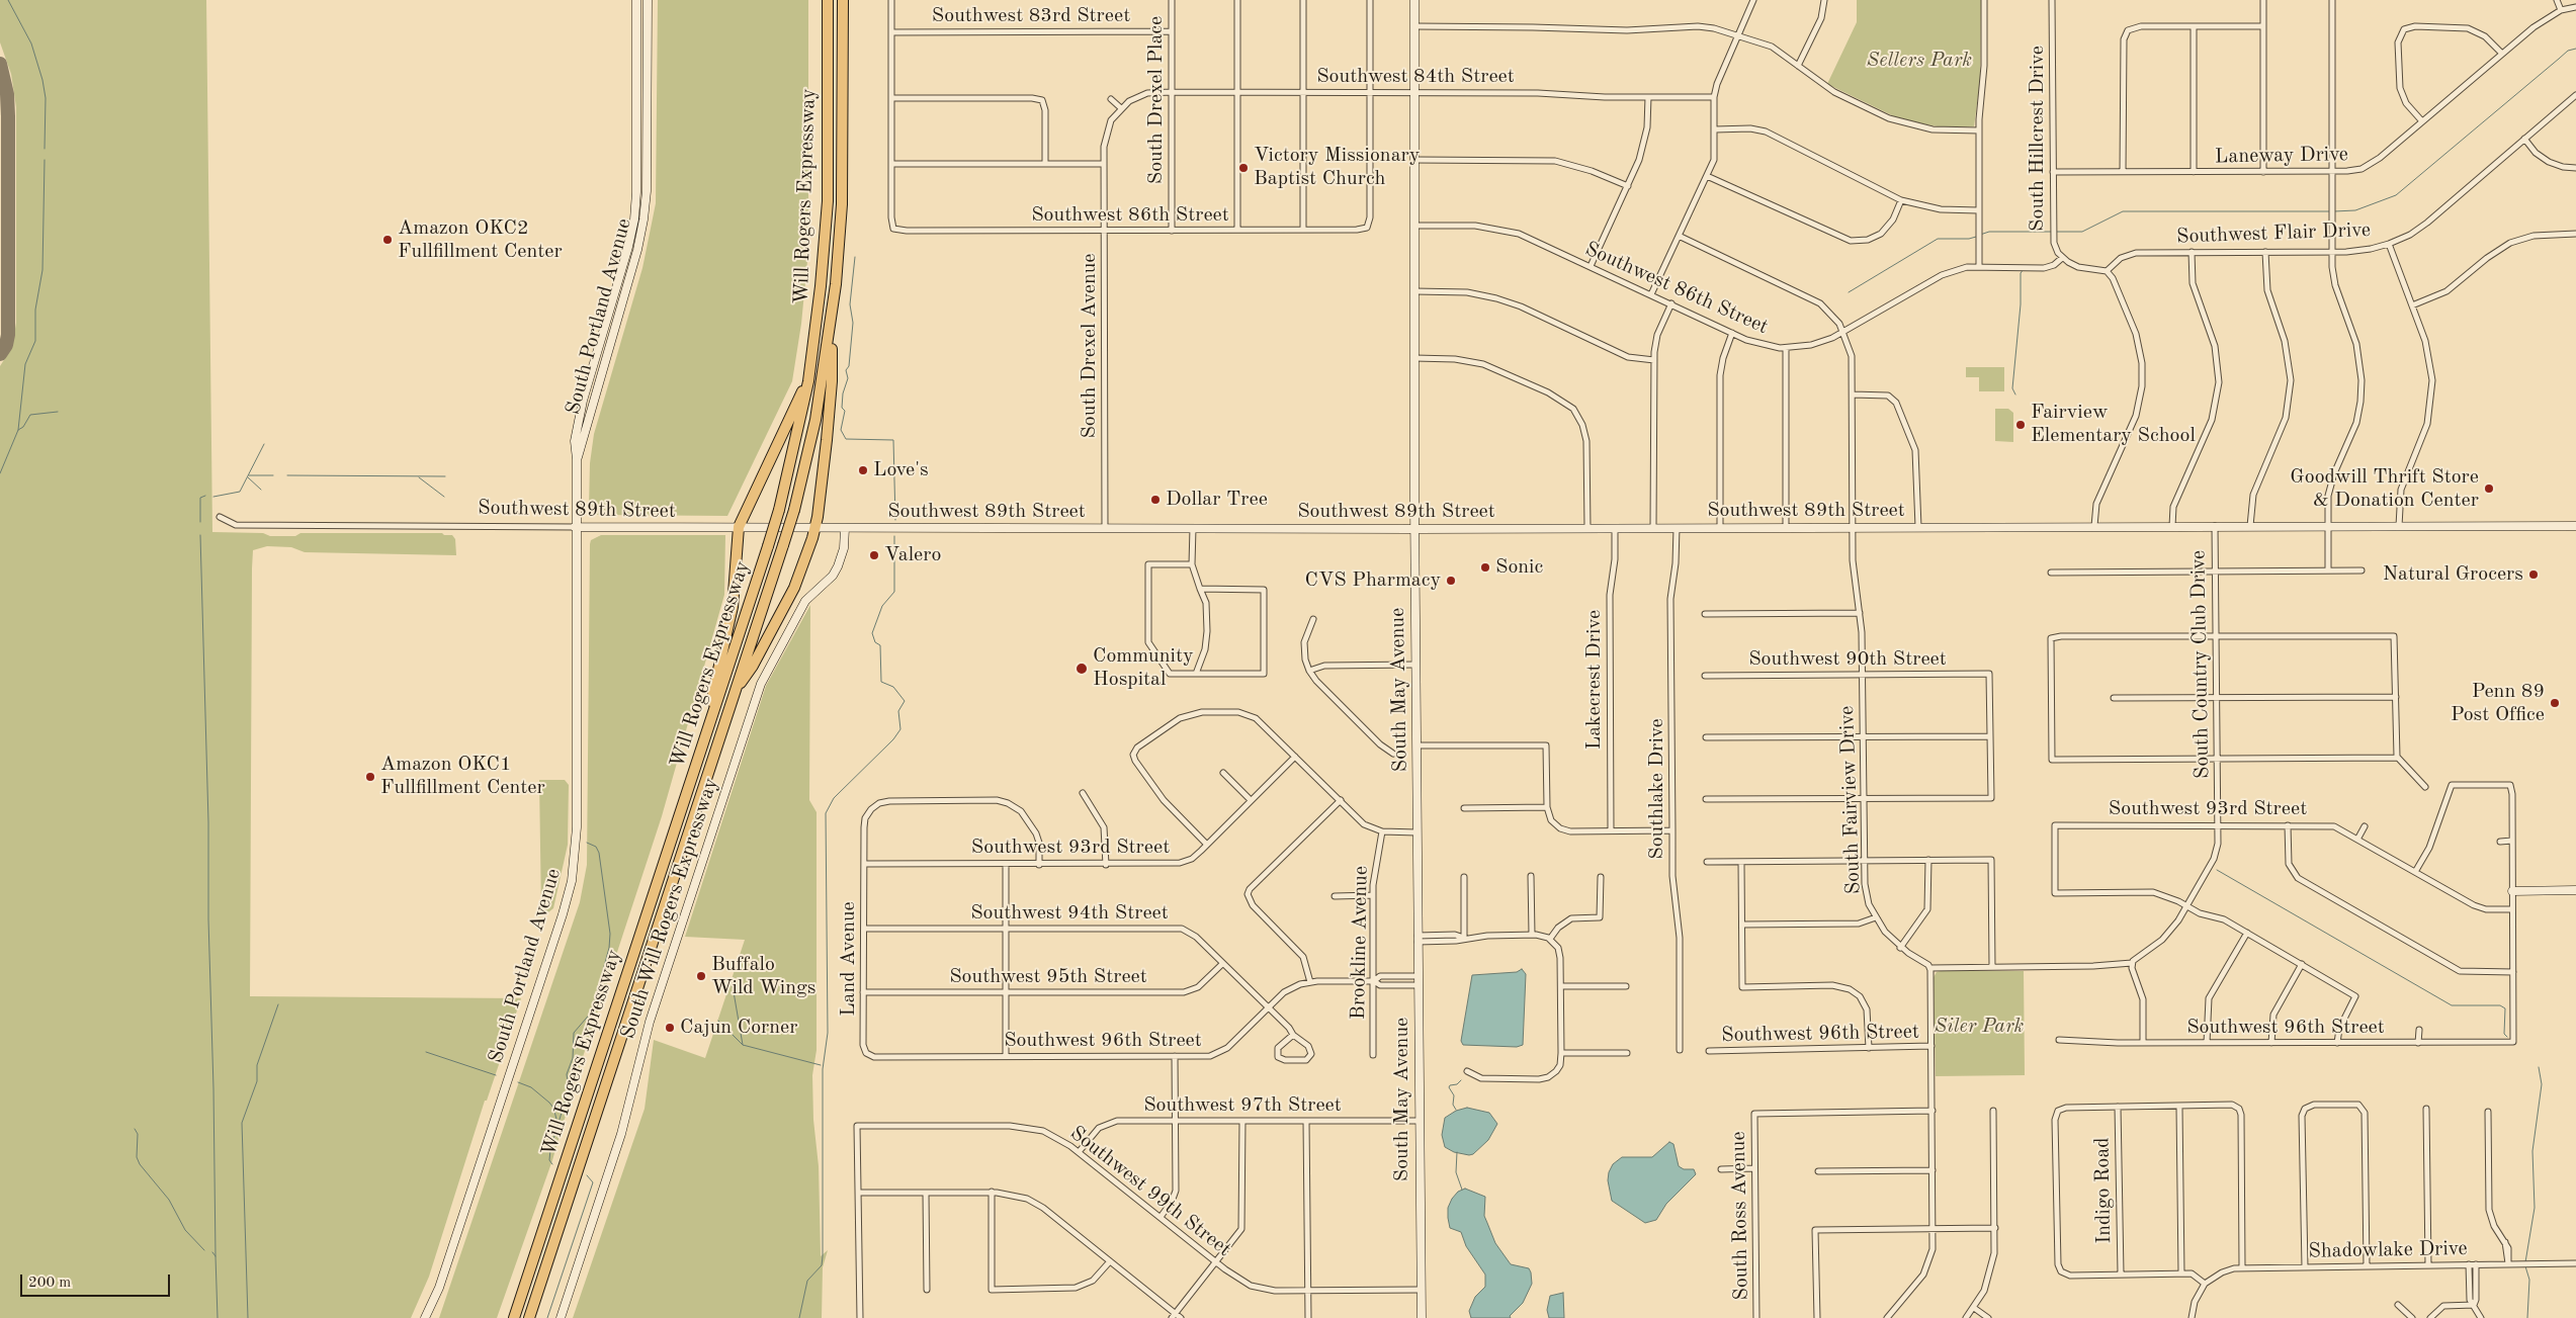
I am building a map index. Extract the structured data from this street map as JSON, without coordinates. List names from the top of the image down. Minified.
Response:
{"streets":{"highway":["Will Rogers Expressway"],"main road":["South Portland Avenue","Southwest 89th Street","South May Avenue","South Will Rogers Expressway"],"street":["Southwest 83rd Street","Southwest 84th Street","South Drexel Place","South Hillcrest Drive","Laneway Drive","Southwest 86th Street","Southwest Flair Drive","South Drexel Avenue","Southwest 90th Street","South Country Club Drive","Lakecrest Drive","Southlake Drive","South Fairview Drive","Southwest 93rd Street","Southwest 94th Street","Brookline Avenue","Land Avenue","Southwest 95th Street","Southwest 96th Street","Southwest 97th Street","Indigo Road","Southwest 99th Street","South Ross Avenue","Shadowlake Drive"]},"crossings":[["Southwest 83rd Street","South Drexel Place"],["Southwest 84th Street","South Drexel Place"],["Southwest 84th Street","Southwest 86th Street"],["Southwest 84th Street","South Drexel Avenue"],["Southwest 84th Street","South May Avenue"],["South Drexel Place","Southwest 86th Street"],["South Hillcrest Drive","Laneway Drive"],["South Hillcrest Drive","Southwest 86th Street"],["South Hillcrest Drive","Southwest Flair Drive"],["Southwest 86th Street","South Drexel Avenue"],["Southwest 86th Street","South May Avenue"],["Southwest 86th Street","South Fairview Drive"],["South Portland Avenue","Southwest 89th Street"],["South Drexel Avenue","Southwest 89th Street"],["Southwest 89th Street","South Country Club Drive"],["Southwest 89th Street","Lakecrest Drive"],["Southwest 89th Street","South May Avenue"],["Southwest 89th Street","Southlake Drive"],["Southwest 89th Street","South Fairview Drive"],["Southwest 89th Street","South Will Rogers Expressway"],["Southwest 90th Street","South Fairview Drive"],["South Country Club Drive","Southwest 93rd Street"],["South May Avenue","Southwest 96th Street"],["South May Avenue","Southwest 97th Street"],["South May Avenue","Southwest 99th Street"],["Southwest 93rd Street","Land Avenue"],["Southwest 94th Street","Land Avenue"],["Southwest 94th Street","Southwest 95th Street"],["Southwest 94th Street","Southwest 96th Street"],["Brookline Avenue","Southwest 96th Street"],["Land Avenue","Southwest 95th Street"],["Land Avenue","Southwest 96th Street"],["Southwest 97th Street","Southwest 99th Street"]],"parks":["Sellers Park","Siler Park"],"places":["Victory Missionary Baptist Church","Amazon OKC2 Fullfillment Center","Fairview Elementary School","Love's","Goodwill Thrift Store & Donation Center","Dollar Tree","Valero","Sonic","Natural Grocers","CVS Pharmacy","Community Hospital","Penn 89 Post Office","Amazon OKC1 Fullfillment Center","Buffalo Wild Wings","Cajun Corner"],"scale_bar":"200 m"}
